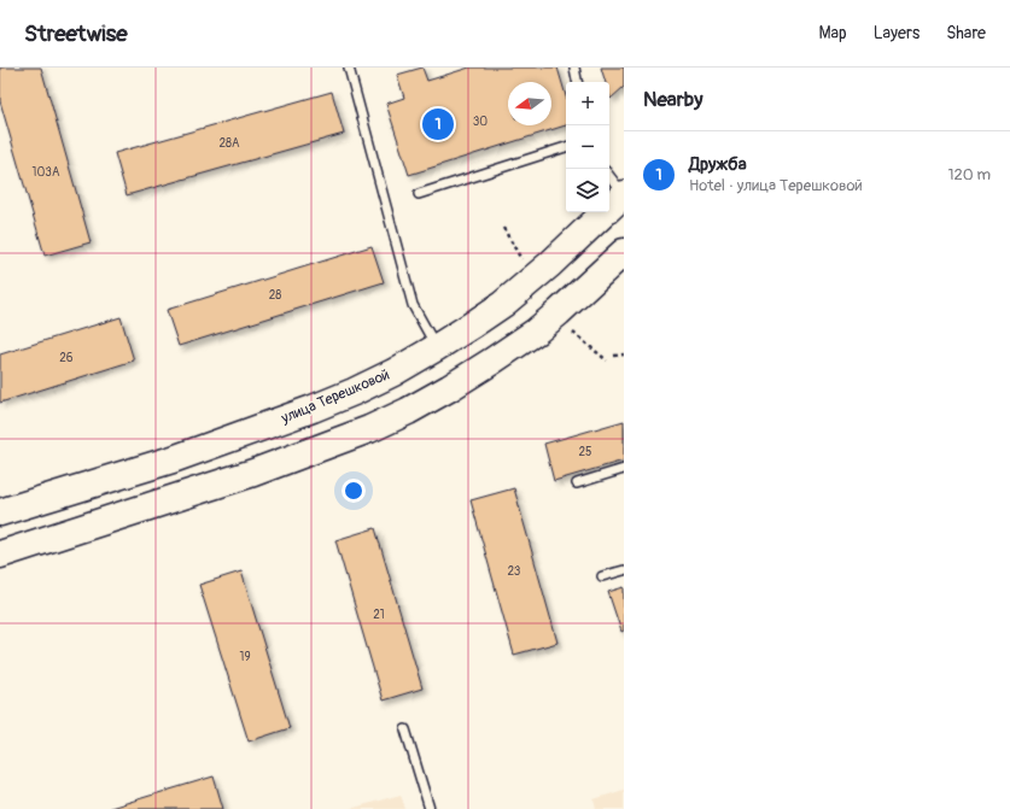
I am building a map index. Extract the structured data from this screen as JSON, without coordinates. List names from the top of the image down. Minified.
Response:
{"streets":{"main road":["улица Терешковой"]},"house_numbers":["30","28А","103А","28","26","25","23","21","19"],"north":"left","page":{"header":"Streetwise","nav":["Map","Layers","Share"],"heading":"Nearby","map_buttons":["+","−"],"pins":"1","list":[{"mark":"1","name":"Дружба","note":"Hotel · улица Терешковой","value":"120 m"}]}}
